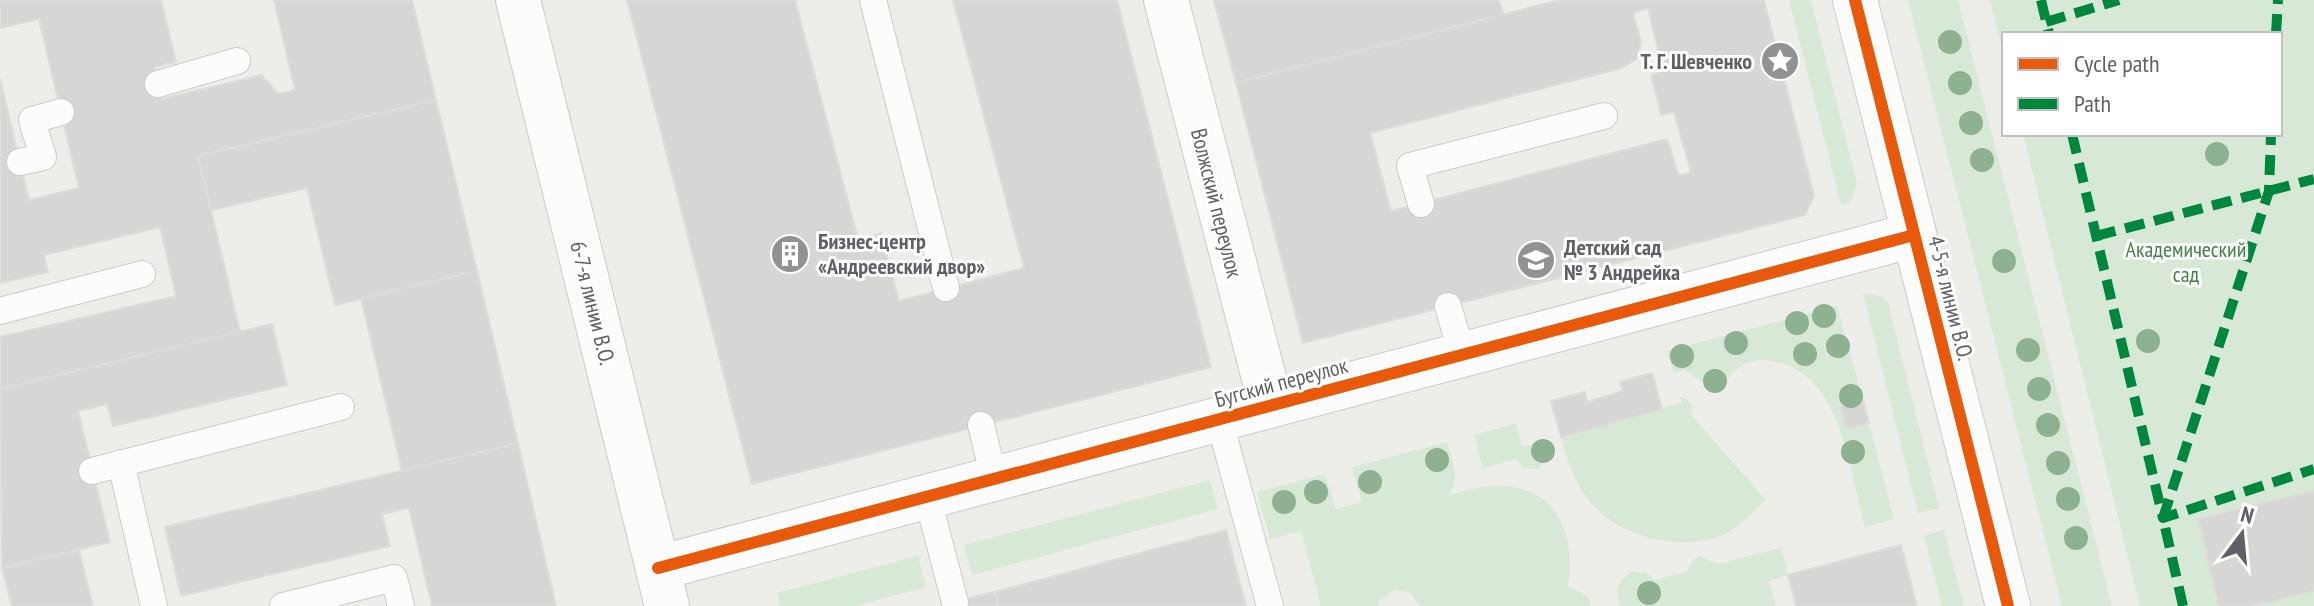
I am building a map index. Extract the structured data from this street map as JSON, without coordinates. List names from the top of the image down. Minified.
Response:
{"streets":{"street":["Волжский переулок","4-5-я линии В.О.","6-7-я линии В.О.","Бугский переулок"]},"crossings":[["Волжский переулок","Бугский переулок"],["4-5-я линии В.О.","Бугский переулок"],["6-7-я линии В.О.","Бугский переулок"]],"parks":["Академический сад"],"places":{"place":["Т. Г. Шевченко"],"building":["Бизнес-центр «Андреевский двор»"],"school or university":["Детский сад № 3 Андрейка"]},"legend":["Cycle path","Path"],"north":"top"}
